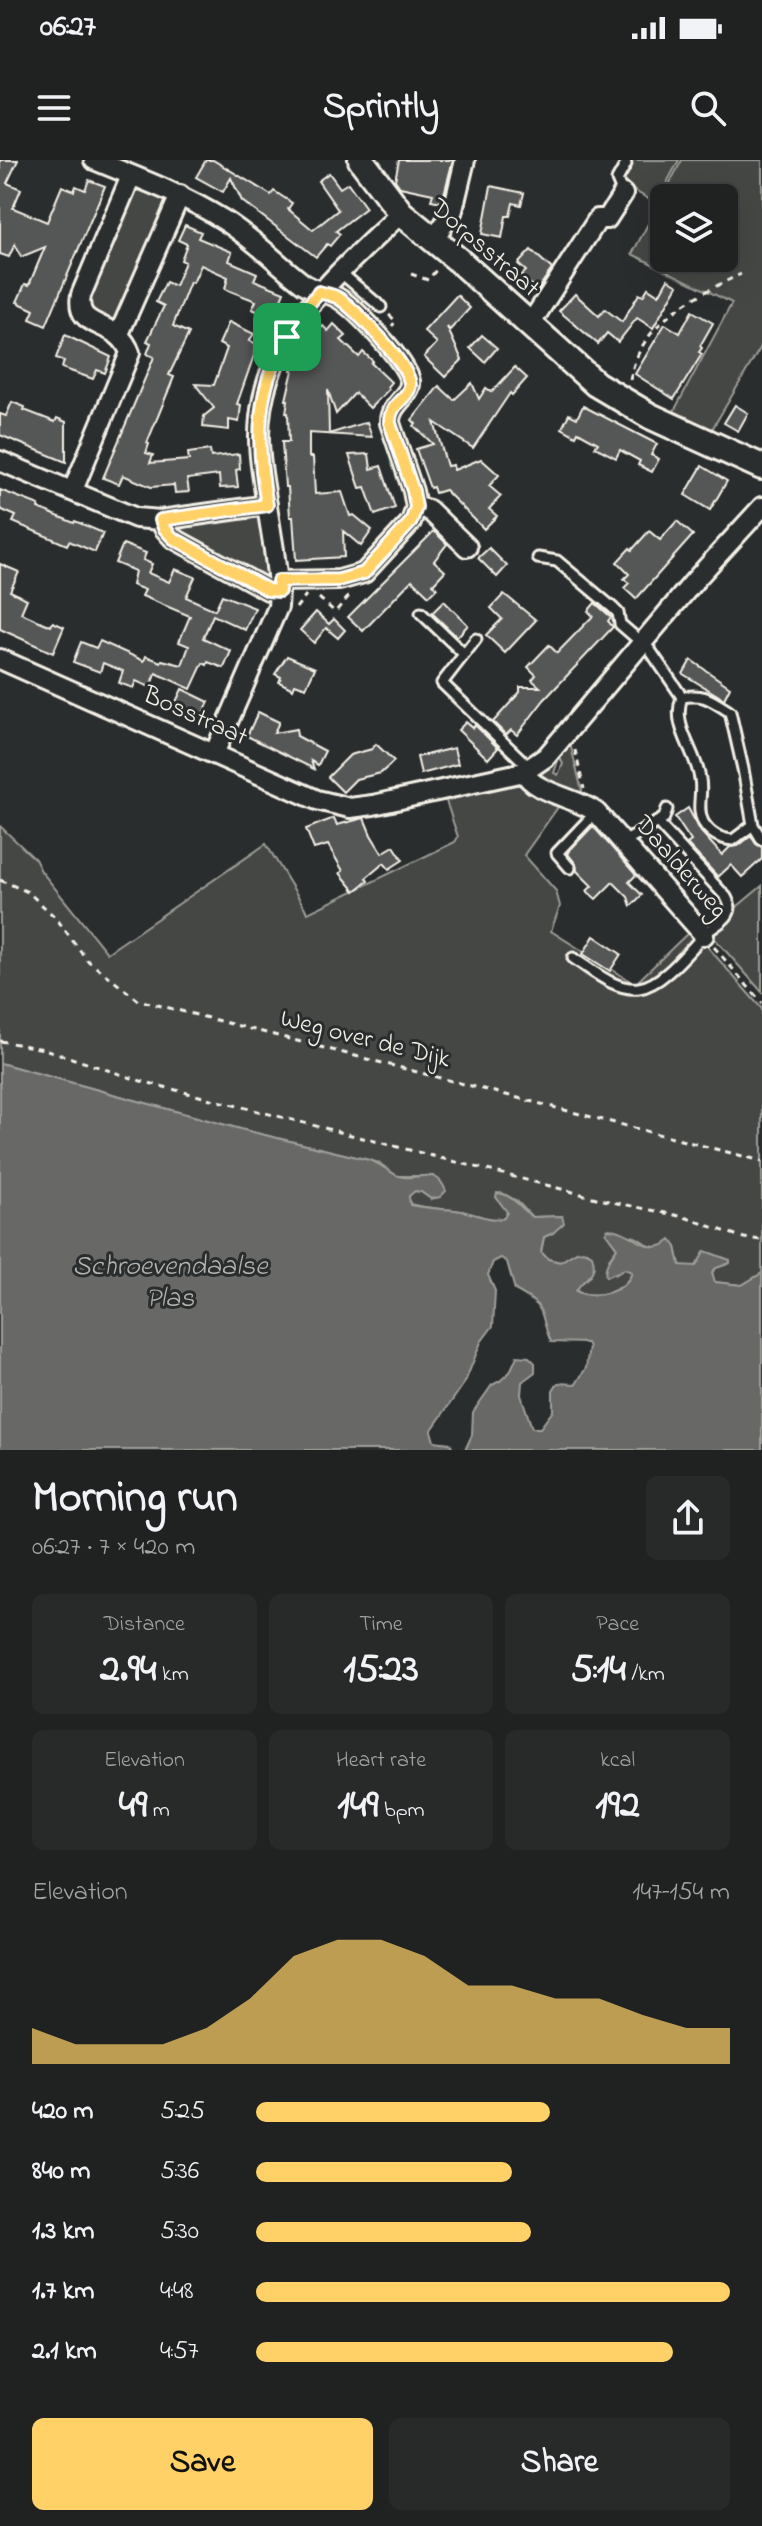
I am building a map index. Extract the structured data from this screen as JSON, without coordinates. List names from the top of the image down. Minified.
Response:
{"streets":{"street":["Dorpsstraat","Bosstraat","Daalderweg"],"path":["Weg over de Dijk"]},"crossings":[["Bosstraat","Daalderweg"]],"water":["Schroevendaalse Plas"],"page":{"status":"06:27","header":"Sprintly","heading":["Morning run","06:27 · 7 × 420 m"],"stats":[["Distance","2.94 km"],["Time","15:23"],["Pace","5:14 /km"],["Elevation","49 m"],["Heart rate","149 bpm"],["kcal","192"]],"chart":["Elevation","147–154 m"],"list":[{"name":"420 m","note":"5:25"},{"name":"840 m","note":"5:36"},{"name":"1.3 km","note":"5:30"},{"name":"1.7 km","note":"4:48"},{"name":"2.1 km","note":"4:57"}],"buttons":["Save","Share"]}}
